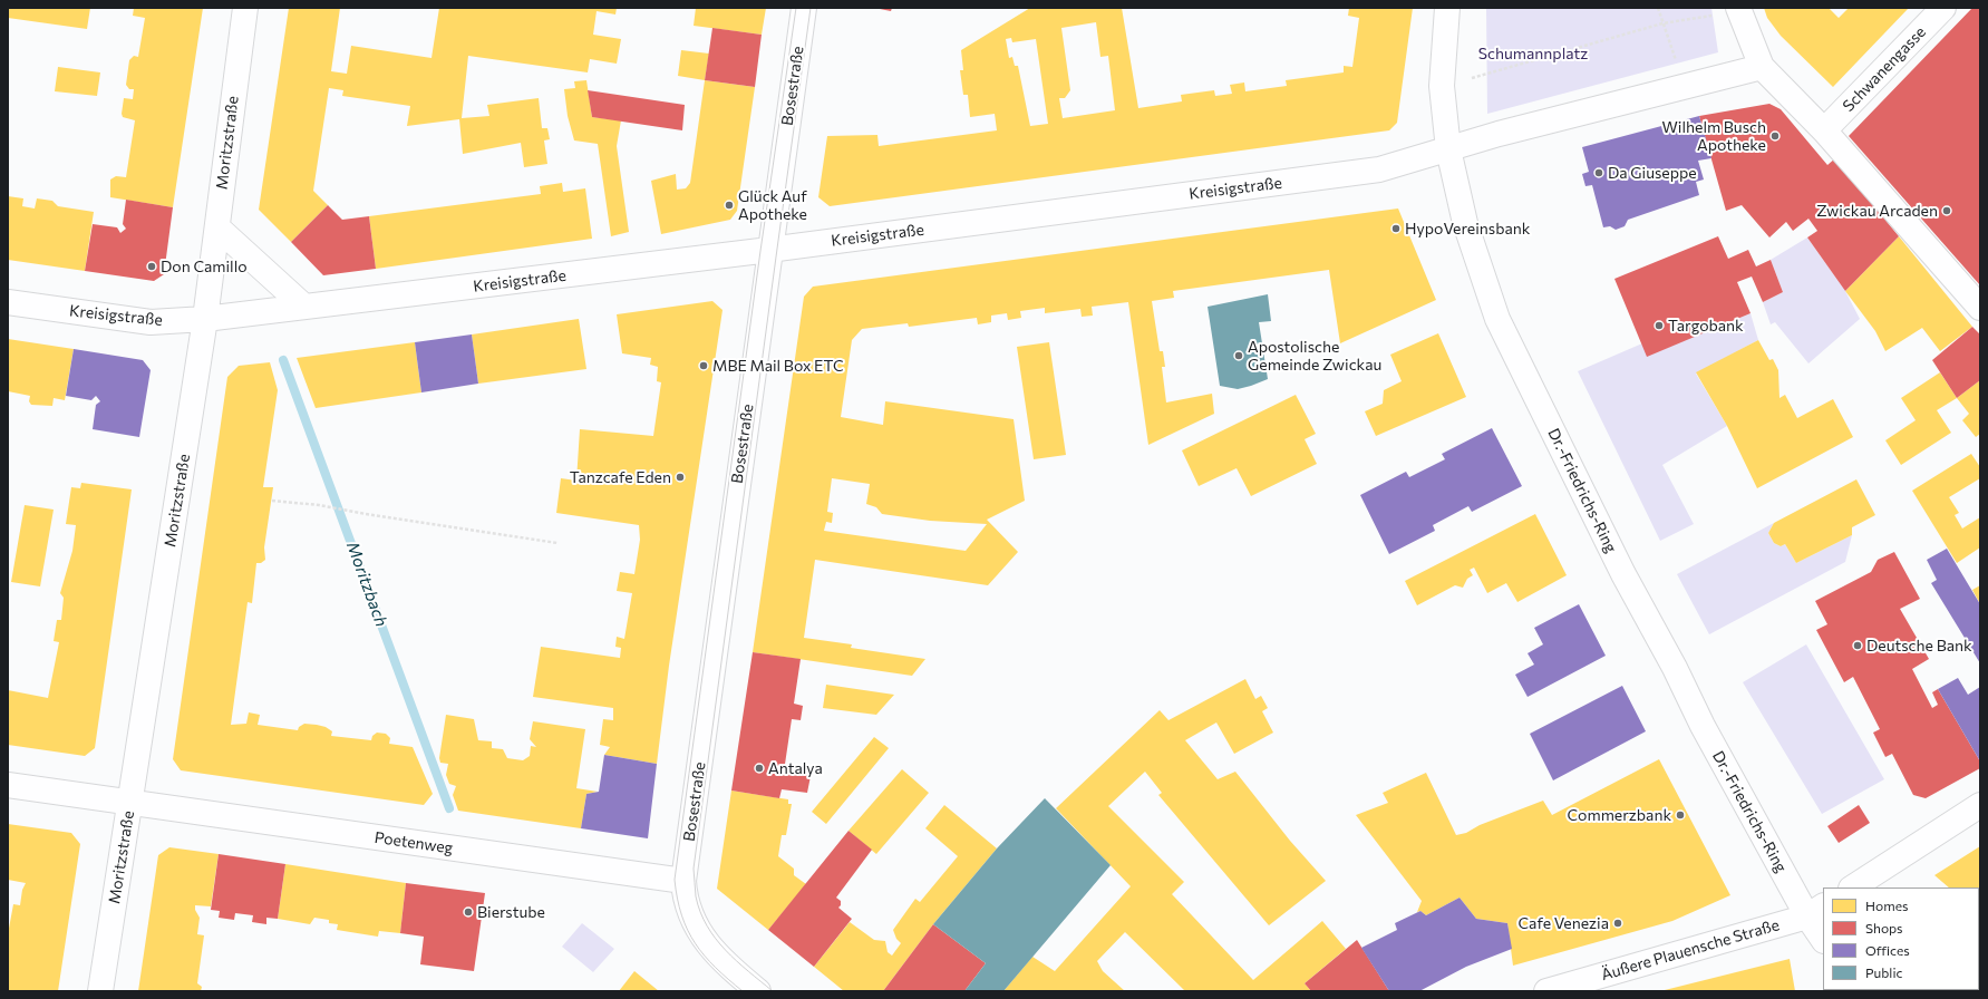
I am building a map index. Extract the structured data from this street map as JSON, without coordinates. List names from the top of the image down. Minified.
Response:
{"streets":{"street":["Schwanengasse","Bosestraße","Moritzstraße","Kreisigstraße","Dr.-Friedrichs-Ring","Poetenweg","Äußere Plauensche Straße"]},"crossings":[["Bosestraße","Kreisigstraße"],["Bosestraße","Poetenweg"],["Moritzstraße","Kreisigstraße"],["Moritzstraße","Poetenweg"],["Kreisigstraße","Dr.-Friedrichs-Ring"],["Dr.-Friedrichs-Ring","Äußere Plauensche Straße"]],"water":["Moritzbach"],"parks":["Schumannplatz"],"places":["Wilhelm Busch Apotheke","Da Giuseppe","Glück Auf Apotheke","Zwickau Arcaden","HypoVereinsbank","Don Camillo","Targobank","Apostolische Gemeinde Zwickau","MBE Mail Box ETC","Tanzcafe Eden","Deutsche Bank","Antalya","Commerzbank","Bierstube","Cafe Venezia"],"legend":["Homes","Shops","Offices","Public"]}
